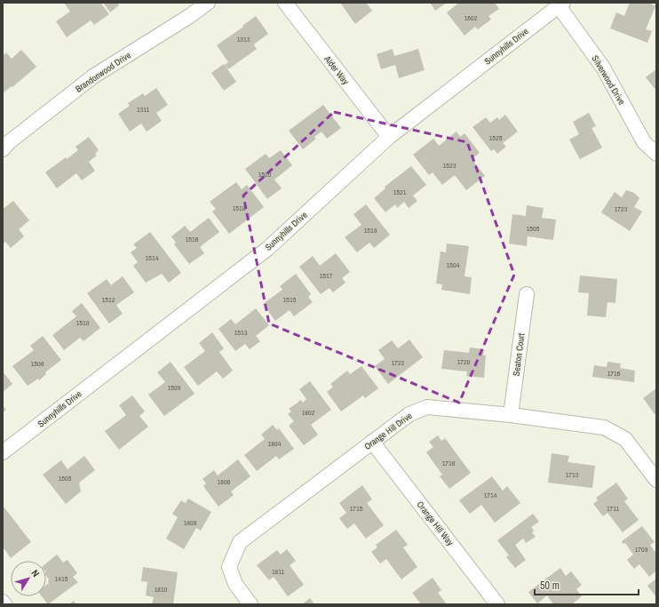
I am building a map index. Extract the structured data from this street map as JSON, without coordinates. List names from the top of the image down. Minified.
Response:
{"streets":{"street":["Sunnyhills Drive","Alder Way","Brandonwood Drive","Silverwood Drive","Seaton Court","Orange Hill Drive","Orange Hill Way"]},"crossings":[["Sunnyhills Drive","Alder Way"],["Sunnyhills Drive","Silverwood Drive"],["Seaton Court","Orange Hill Drive"],["Orange Hill Drive","Orange Hill Way"]],"house_numbers":["1602","1313","1311","1525","1523","1520","1521","1518","1723","1505","1519","1516","1514","1504","1517","1512","1515","1510","1513","1720","1722","1508","1716","1509","1802","1804","1716","1713","1505","1806","1714","1715","1711","1808","1709","1811","1415","1810"],"scale_bar":"50 m","north":"top right"}
